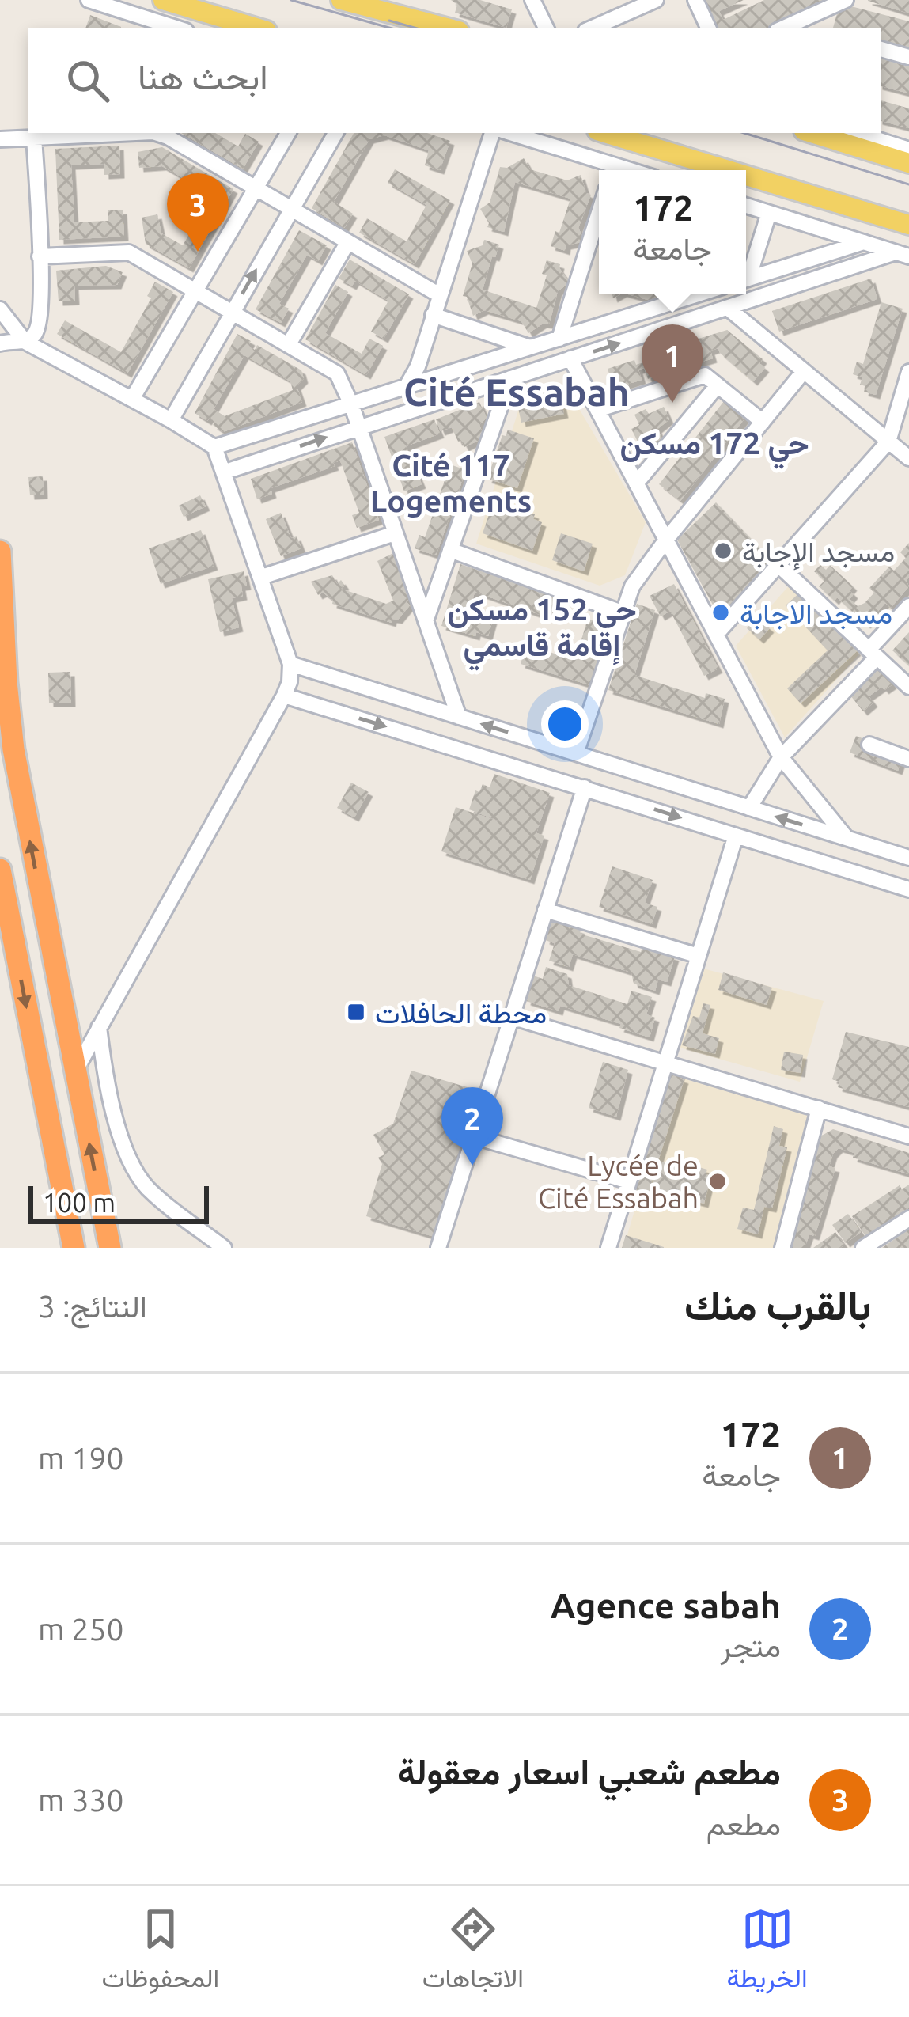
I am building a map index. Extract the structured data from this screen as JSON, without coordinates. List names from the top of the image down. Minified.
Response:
{"districts":["Cité Essabah","حي 172 مسكن","Cité 117 Logements","حي 152 مسكن إقامة قاسمي"],"places":{"other":["مسجد الإجابة","مسجد الاجابة","Lycée de Cité Essabah"],"transit":["محطة الحافلات"]},"scale_bar":"100 m","page":{"search":"ابحث هنا","popup":["172","جامعة"],"pins":["3","1","2"],"scale":"100 m","heading":["بالقرب منك","النتائج: 3"],"list":[{"mark":"1","name":"172","note":"جامعة","value":"190 m"},{"mark":"2","name":"Agence sabah","note":"متجر","value":"250 m"},{"mark":"3","name":"مطعم شعبي اسعار معقولة","note":"مطعم","value":"330 m"}],"nav":["الخريطة","الاتجاهات","المحفوظات"]}}
